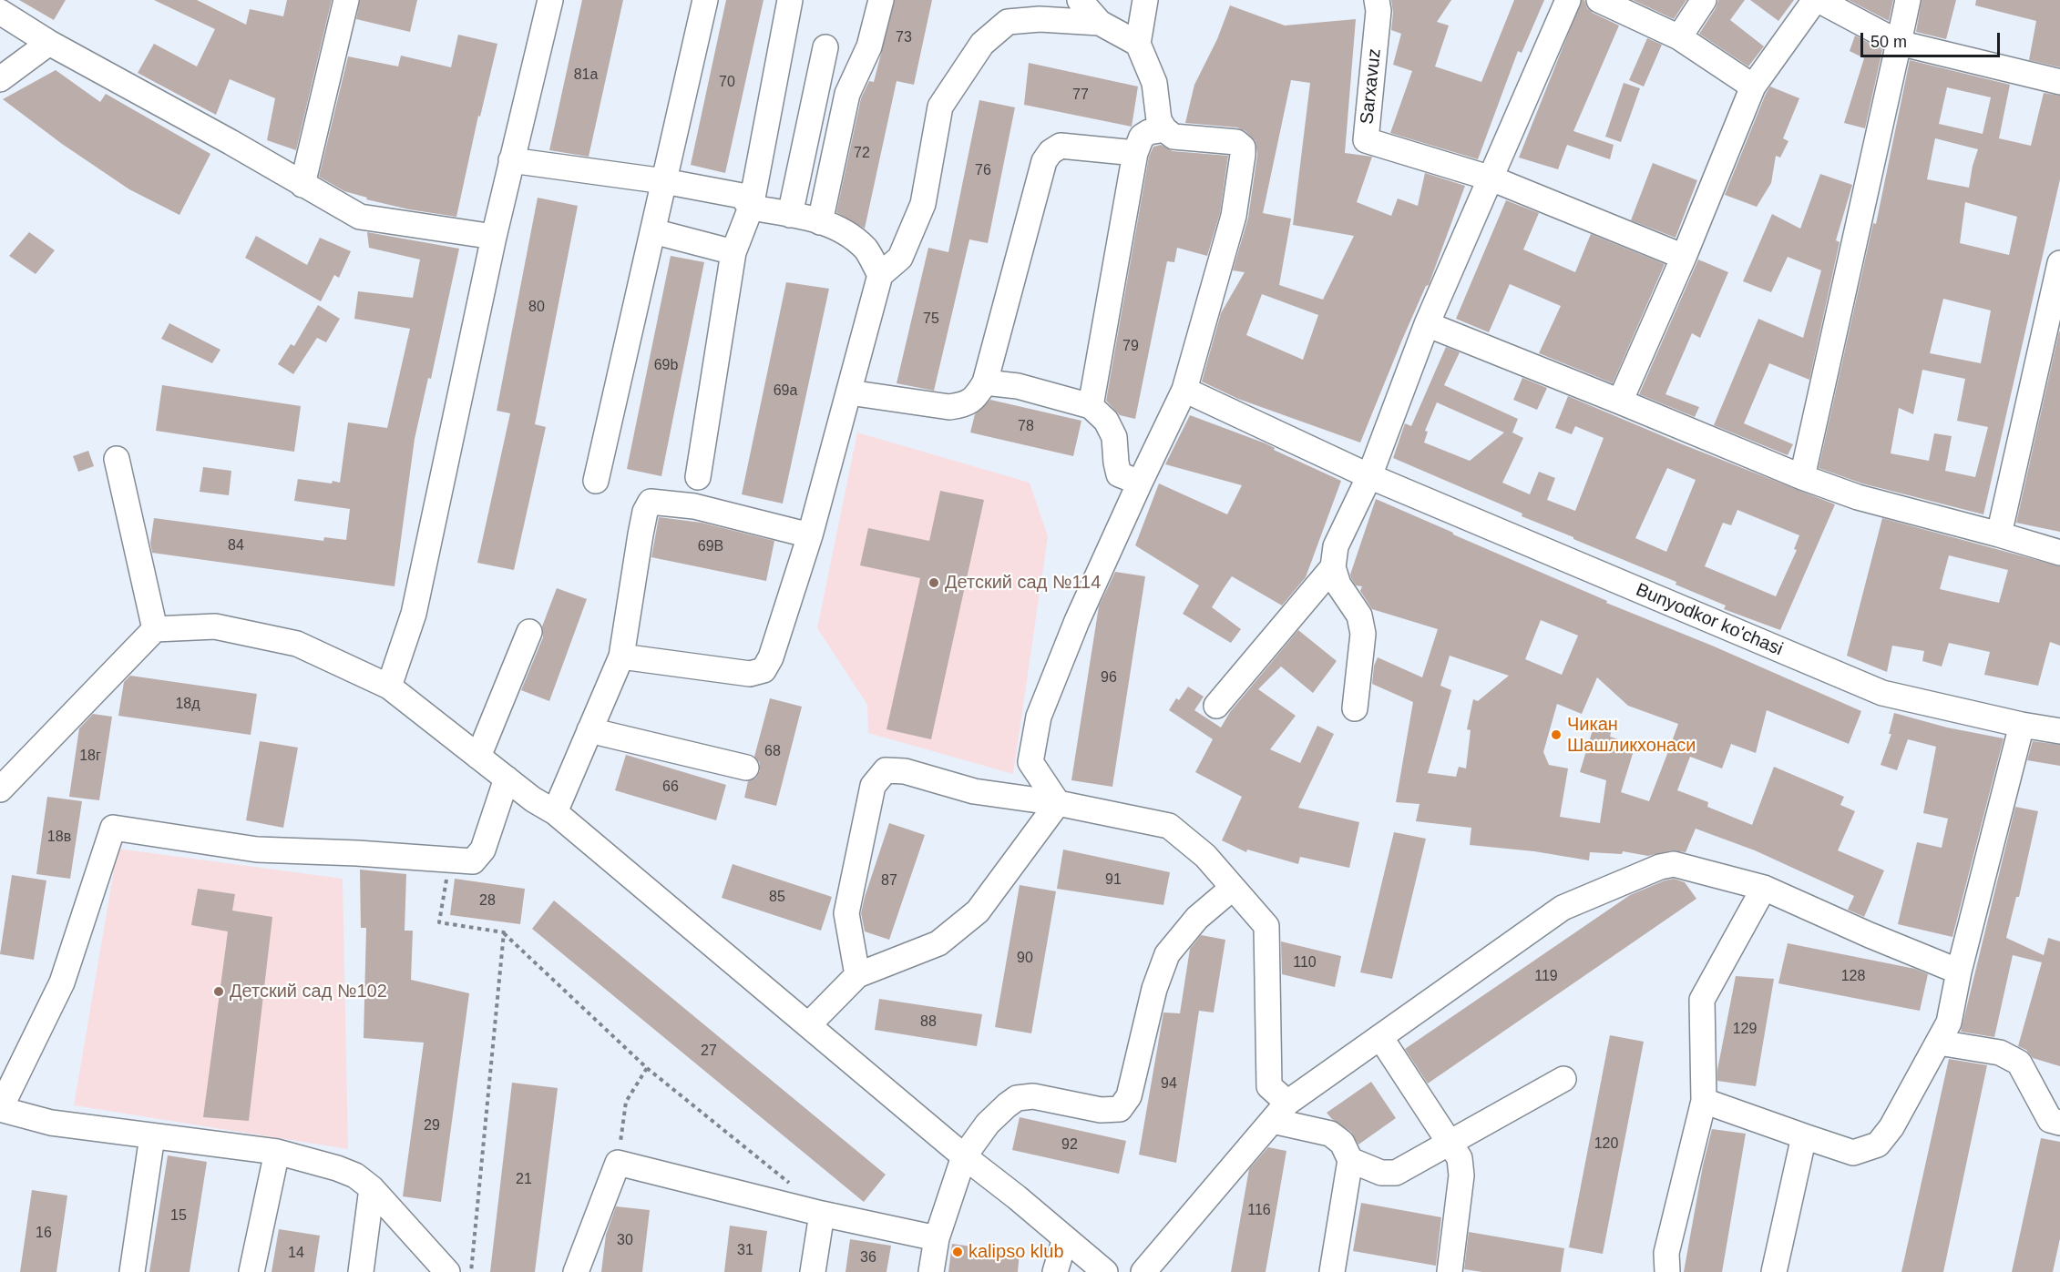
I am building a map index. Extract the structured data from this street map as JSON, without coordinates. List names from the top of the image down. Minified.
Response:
{"streets":{"street":["Sarxavuz","Bunyodkor ko'chasi"]},"places":["Детский сад №114","Чикан Шашликхонаси","Детский сад №102","kalipso klub"],"house_numbers":["73","81a","70","77","72","76","80","75","79","69b","69a","78","84","69В","96","18д","68","18г","66","18в","91","87","85","28","90","110","119","128","88","129","27","94","29","120","92","21","116","15","16","30","31","14","36"],"scale_bar":"50 m"}
